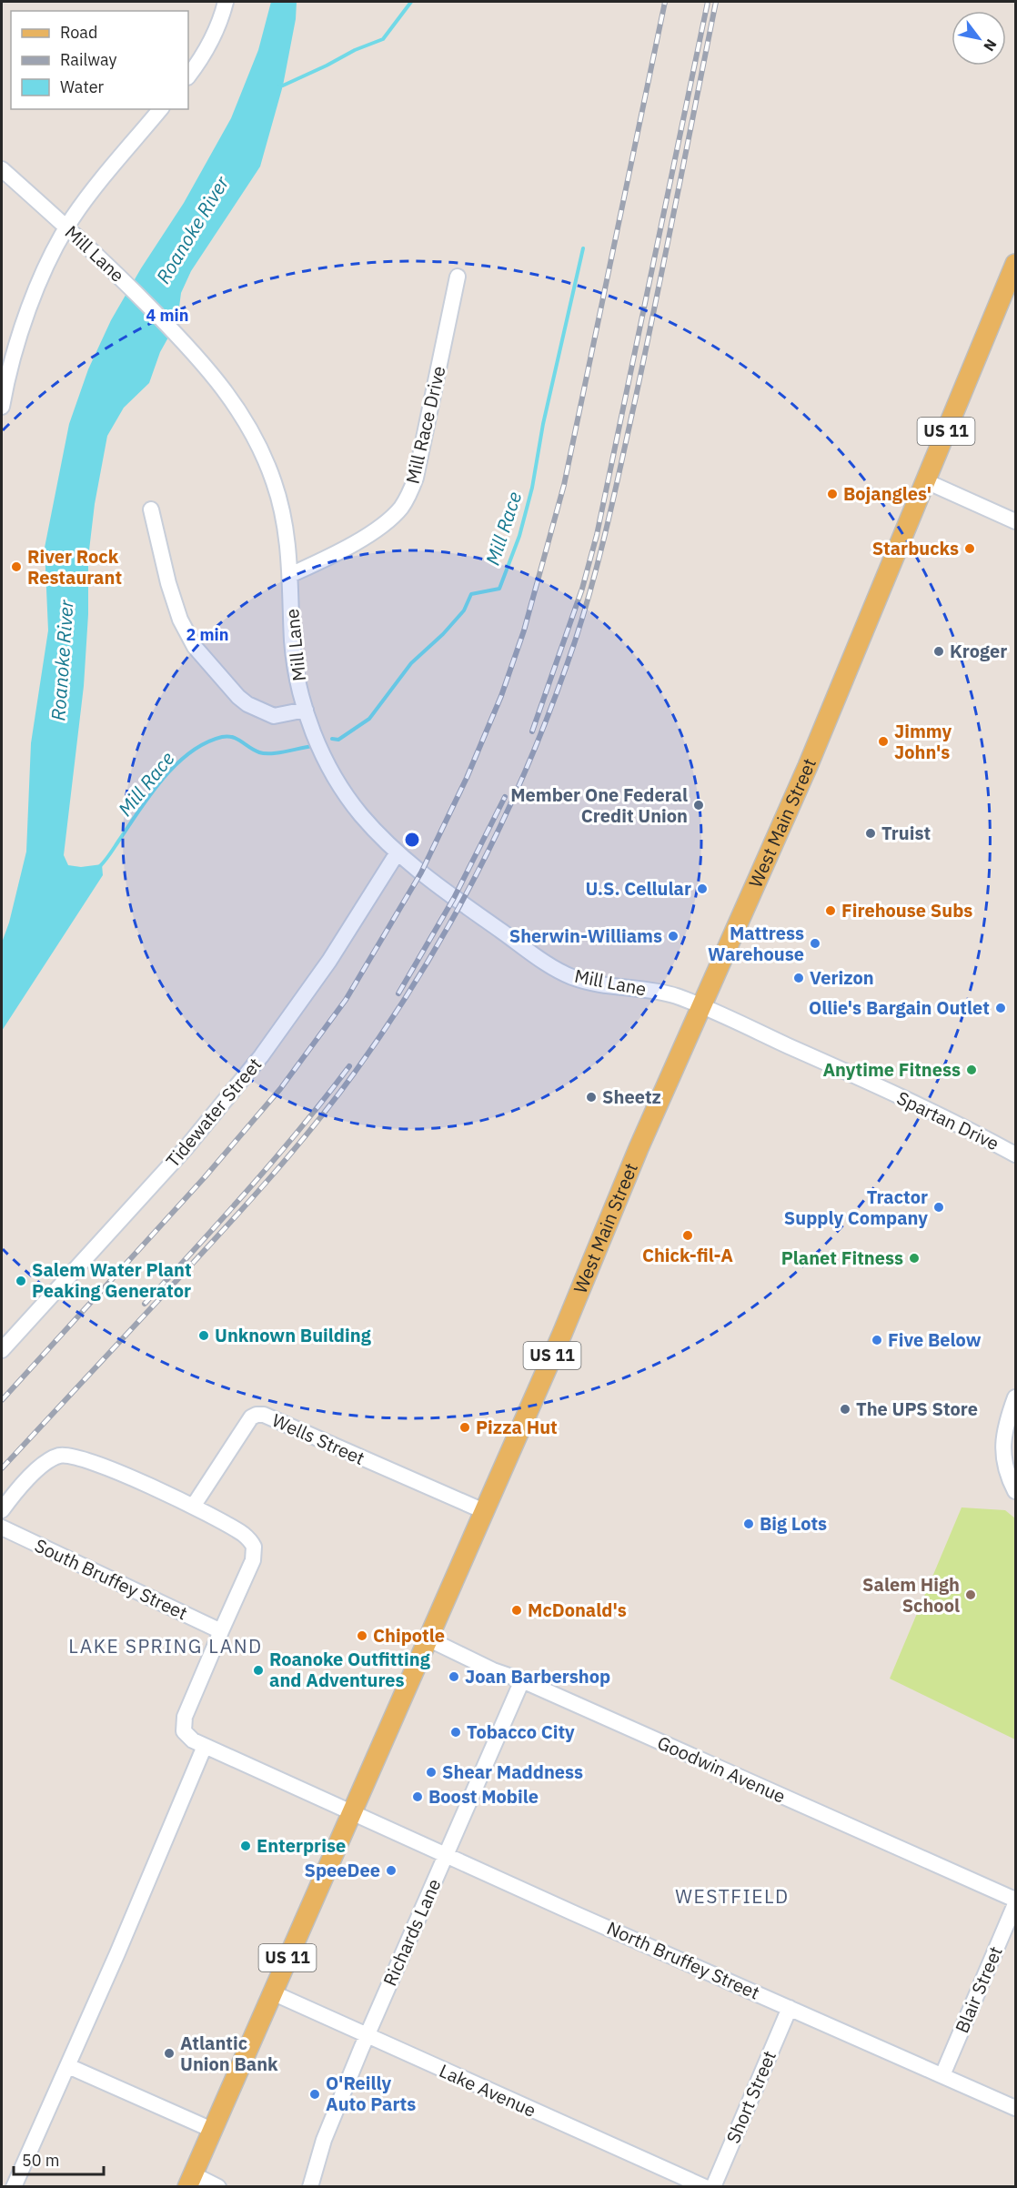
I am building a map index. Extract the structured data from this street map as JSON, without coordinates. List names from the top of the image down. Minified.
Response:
{"streets":{"main road":["US 11","West Main Street"],"street":["Mill Lane","Mill Race Drive","Tidewater Street","Spartan Drive","Wells Street","South Bruffey Street","Goodwin Avenue","Richards Lane","North Bruffey Street","Blair Street","Lake Avenue","Short Street"]},"crossings":[["Mill Lane","Mill Race Drive"],["Mill Lane","West Main Street"],["Mill Lane","Tidewater Street"],["Mill Lane","Spartan Drive"],["West Main Street","Spartan Drive"],["West Main Street","Wells Street"],["West Main Street","Goodwin Avenue"],["West Main Street","North Bruffey Street"],["West Main Street","Lake Avenue"],["Goodwin Avenue","Richards Lane"],["Richards Lane","North Bruffey Street"],["Richards Lane","Lake Avenue"],["North Bruffey Street","Blair Street"],["North Bruffey Street","Short Street"]],"districts":["LAKE SPRING LAND","WESTFIELD"],"water":["Roanoke River","Mill Race"],"places":["Bojangles'","Starbucks","River Rock Restaurant","Kroger","Jimmy John's","Member One Federal Credit Union","Truist","U.S. Cellular","Firehouse Subs","Sherwin-Williams","Mattress Warehouse","Verizon","Ollie's Bargain Outlet","Anytime Fitness","Sheetz","Tractor Supply Company","Chick-fil-A","Planet Fitness","Salem Water Plant Peaking Generator","Unknown Building","Five Below","The UPS Store","Pizza Hut","Big Lots","Salem High School","McDonald's","Chipotle","Roanoke Outfitting and Adventures","Joan Barbershop","Tobacco City","Shear Maddness","Boost Mobile","Enterprise","SpeeDee","Atlantic Union Bank","O'Reilly Auto Parts"],"legend":["Road","Railway","Water"],"scale_bar":"50 m","north":"bottom right","rings":["4 min","2 min"]}
